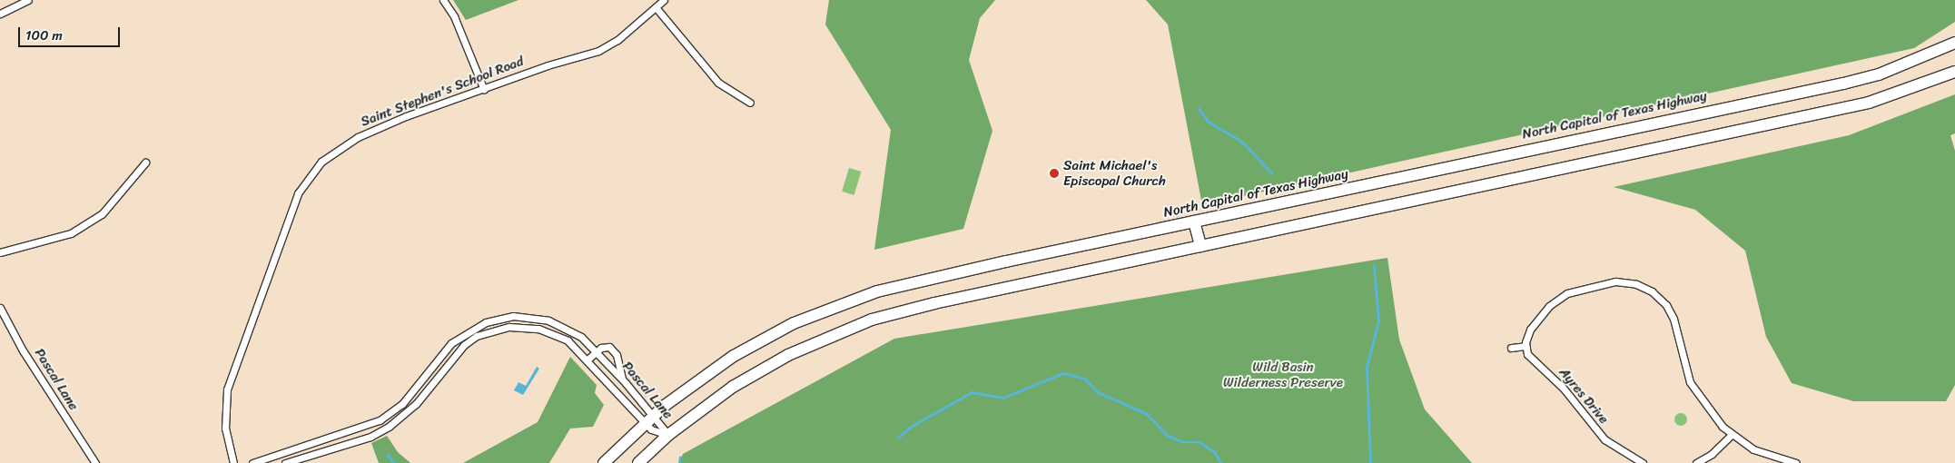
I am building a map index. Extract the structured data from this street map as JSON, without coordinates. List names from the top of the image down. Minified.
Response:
{"streets":{"highway":["North Capital of Texas Highway"],"street":["Saint Stephen's School Road","Pascal Lane","Ayres Drive"]},"crossings":[["North Capital of Texas Highway","Pascal Lane"]],"parks":["Wild Basin Wilderness Preserve"],"places":["Saint Michael's Episcopal Church"],"scale_bar":"100 m"}
